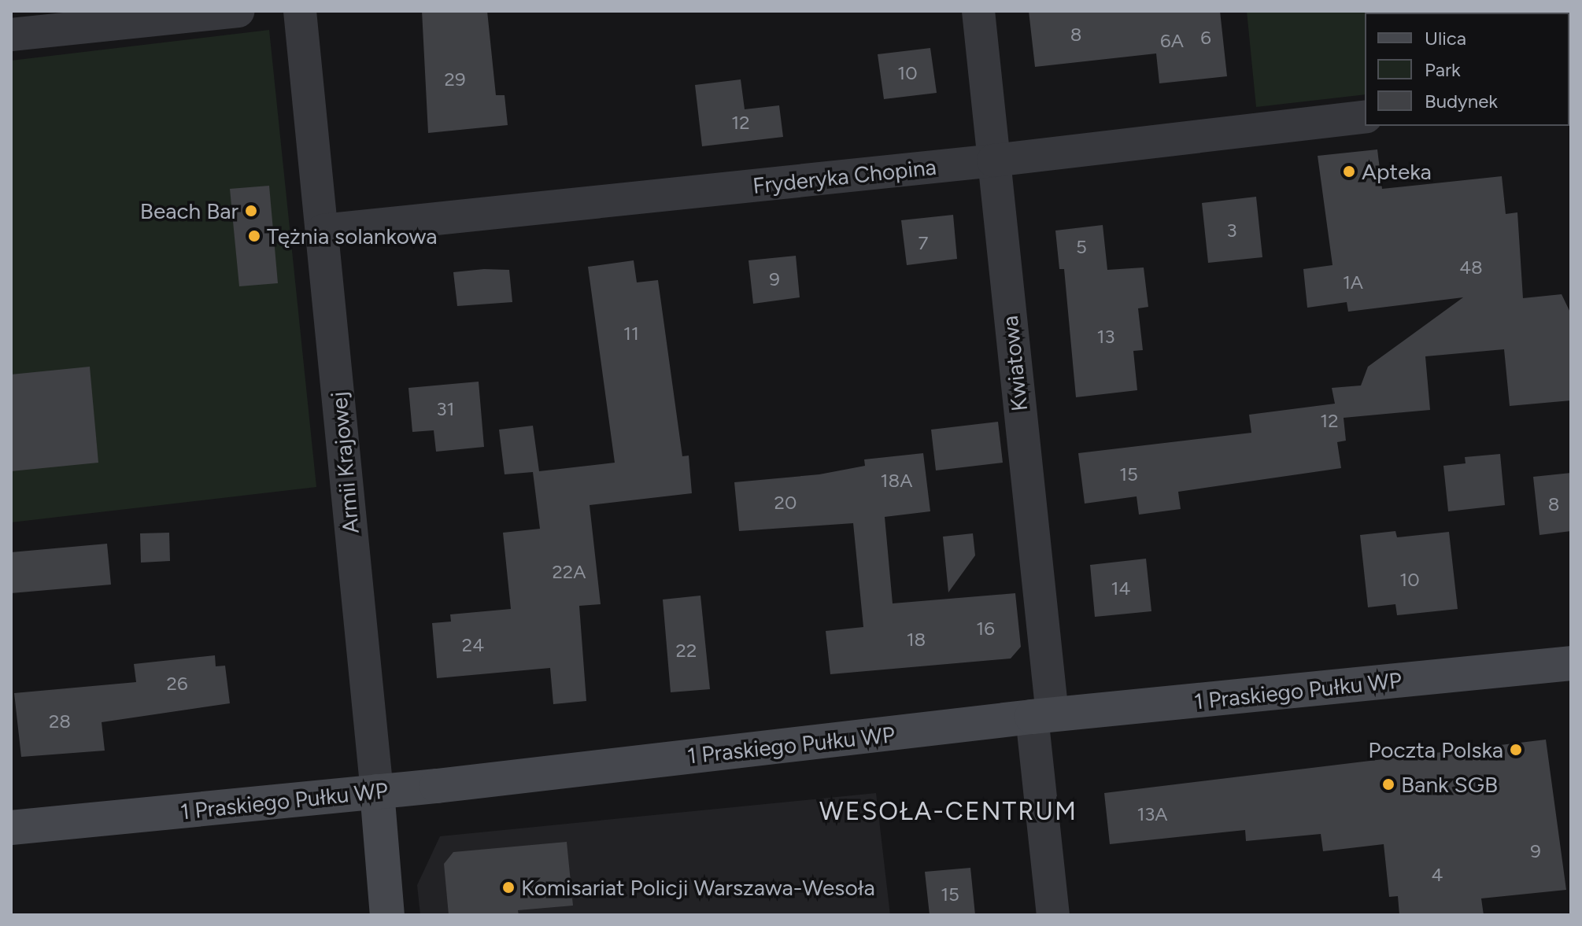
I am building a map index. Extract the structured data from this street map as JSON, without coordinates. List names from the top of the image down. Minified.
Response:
{"streets":{"street":["Fryderyka Chopina","Kwiatowa","Armii Krajowej","1 Praskiego Pułku WP"]},"crossings":[["Fryderyka Chopina","Kwiatowa"],["Fryderyka Chopina","Armii Krajowej"],["Kwiatowa","1 Praskiego Pułku WP"],["Armii Krajowej","1 Praskiego Pułku WP"]],"districts":["WESOŁA-CENTRUM"],"places":["Apteka","Beach Bar","Tężnia solankowa","Poczta Polska","Bank SGB","Komisariat Policji Warszawa-Wesoła"],"house_numbers":["8","6","6A","10","29","12","3","7","5","48","9","1A","11","13","31","12","15","18A","20","8","22A","10","14","16","18","24","22","26","28","13A","9","4","15"],"legend":["Ulica","Park","Budynek"]}
